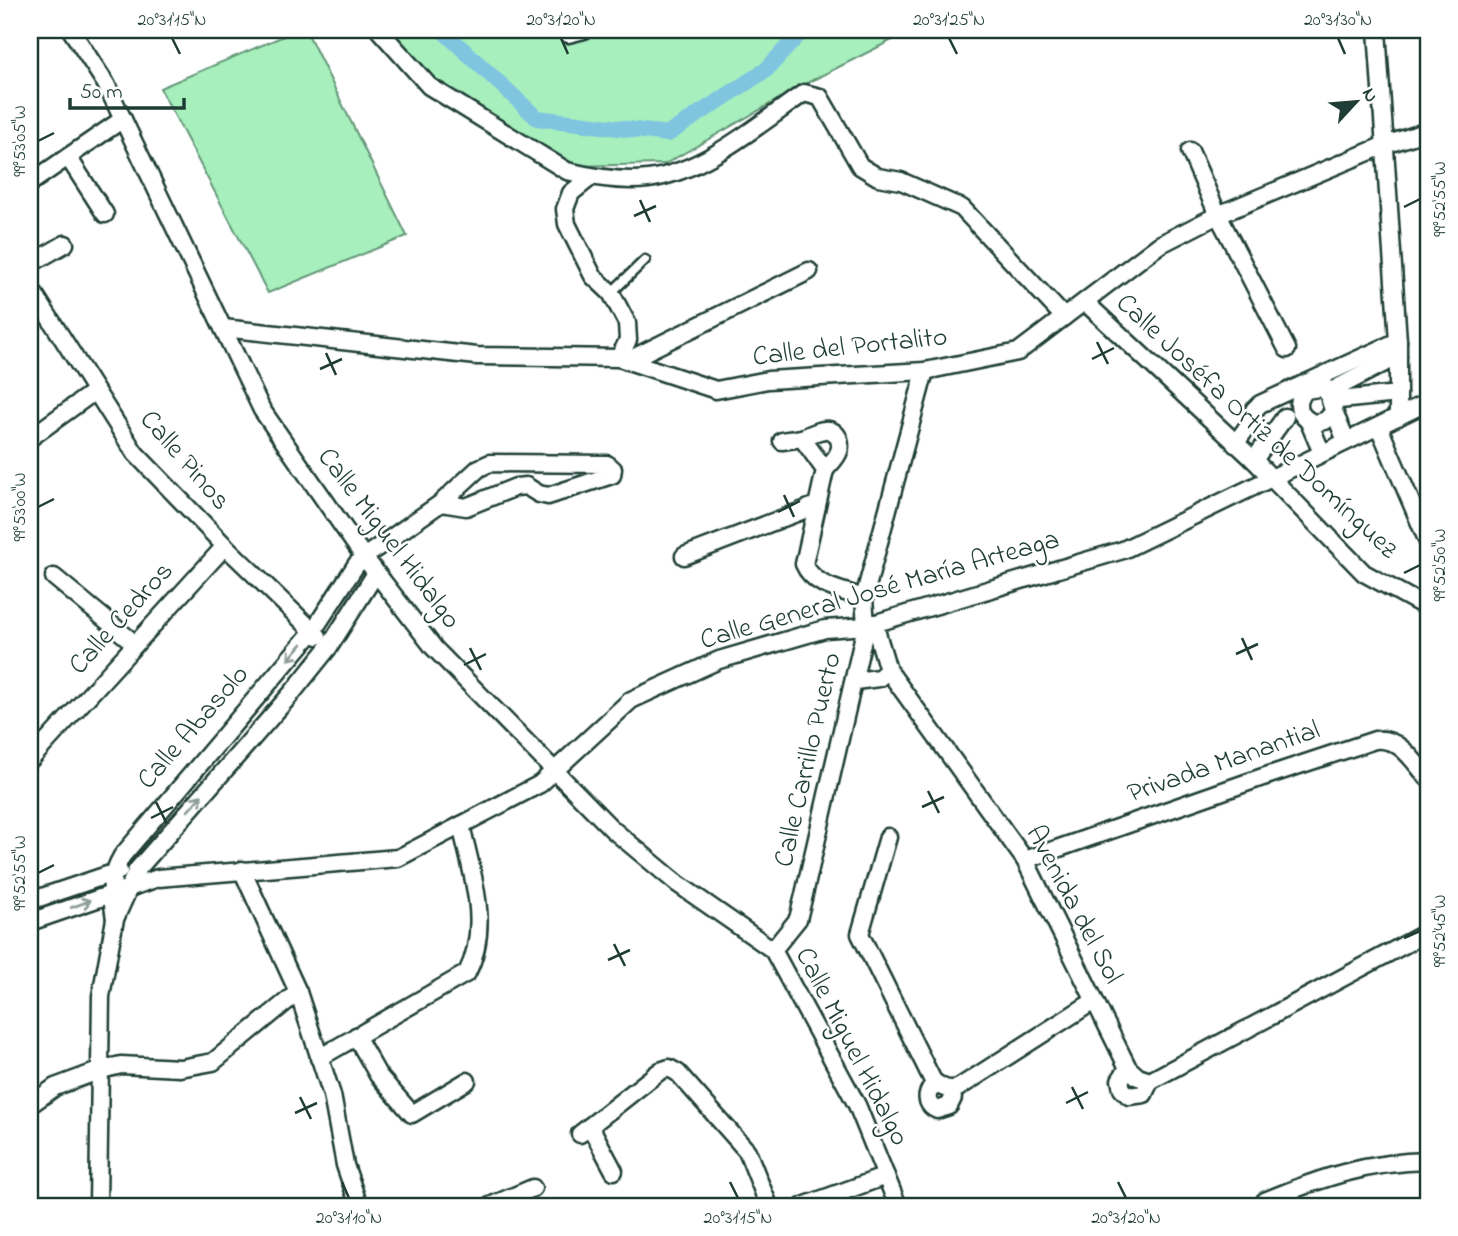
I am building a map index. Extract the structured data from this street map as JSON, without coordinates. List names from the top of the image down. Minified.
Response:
{"streets":{"street":["Calle del Portalito","Calle Joséfa Ortiz de Domínguez","Calle Pinos","Calle Miguel Hidalgo","Calle General José María Arteaga","Calle Cedros","Calle Abasolo","Calle Carrillo Puerto","Privada Manantial","Avenida del Sol"]},"crossings":[["Calle del Portalito","Calle Joséfa Ortiz de Domínguez"],["Calle del Portalito","Calle Miguel Hidalgo"],["Calle del Portalito","Calle Carrillo Puerto"],["Calle Joséfa Ortiz de Domínguez","Calle General José María Arteaga"],["Calle Pinos","Calle Cedros"],["Calle Pinos","Calle Abasolo"],["Calle Miguel Hidalgo","Calle General José María Arteaga"],["Calle Miguel Hidalgo","Calle Abasolo"],["Calle Miguel Hidalgo","Calle Carrillo Puerto"],["Calle General José María Arteaga","Calle Abasolo"],["Calle General José María Arteaga","Calle Carrillo Puerto"],["Calle General José María Arteaga","Avenida del Sol"],["Calle Carrillo Puerto","Avenida del Sol"],["Privada Manantial","Avenida del Sol"]],"scale_bar":"50 m","north":"top right","coordinates":["20°31'15\"N","20°31'20\"N","20°31'25\"N","20°31'30\"N","99°53'05\"W","99°52'55\"W","99°53'00\"W","99°52'50\"W","99°52'45\"W","20°31'10\"N"]}
